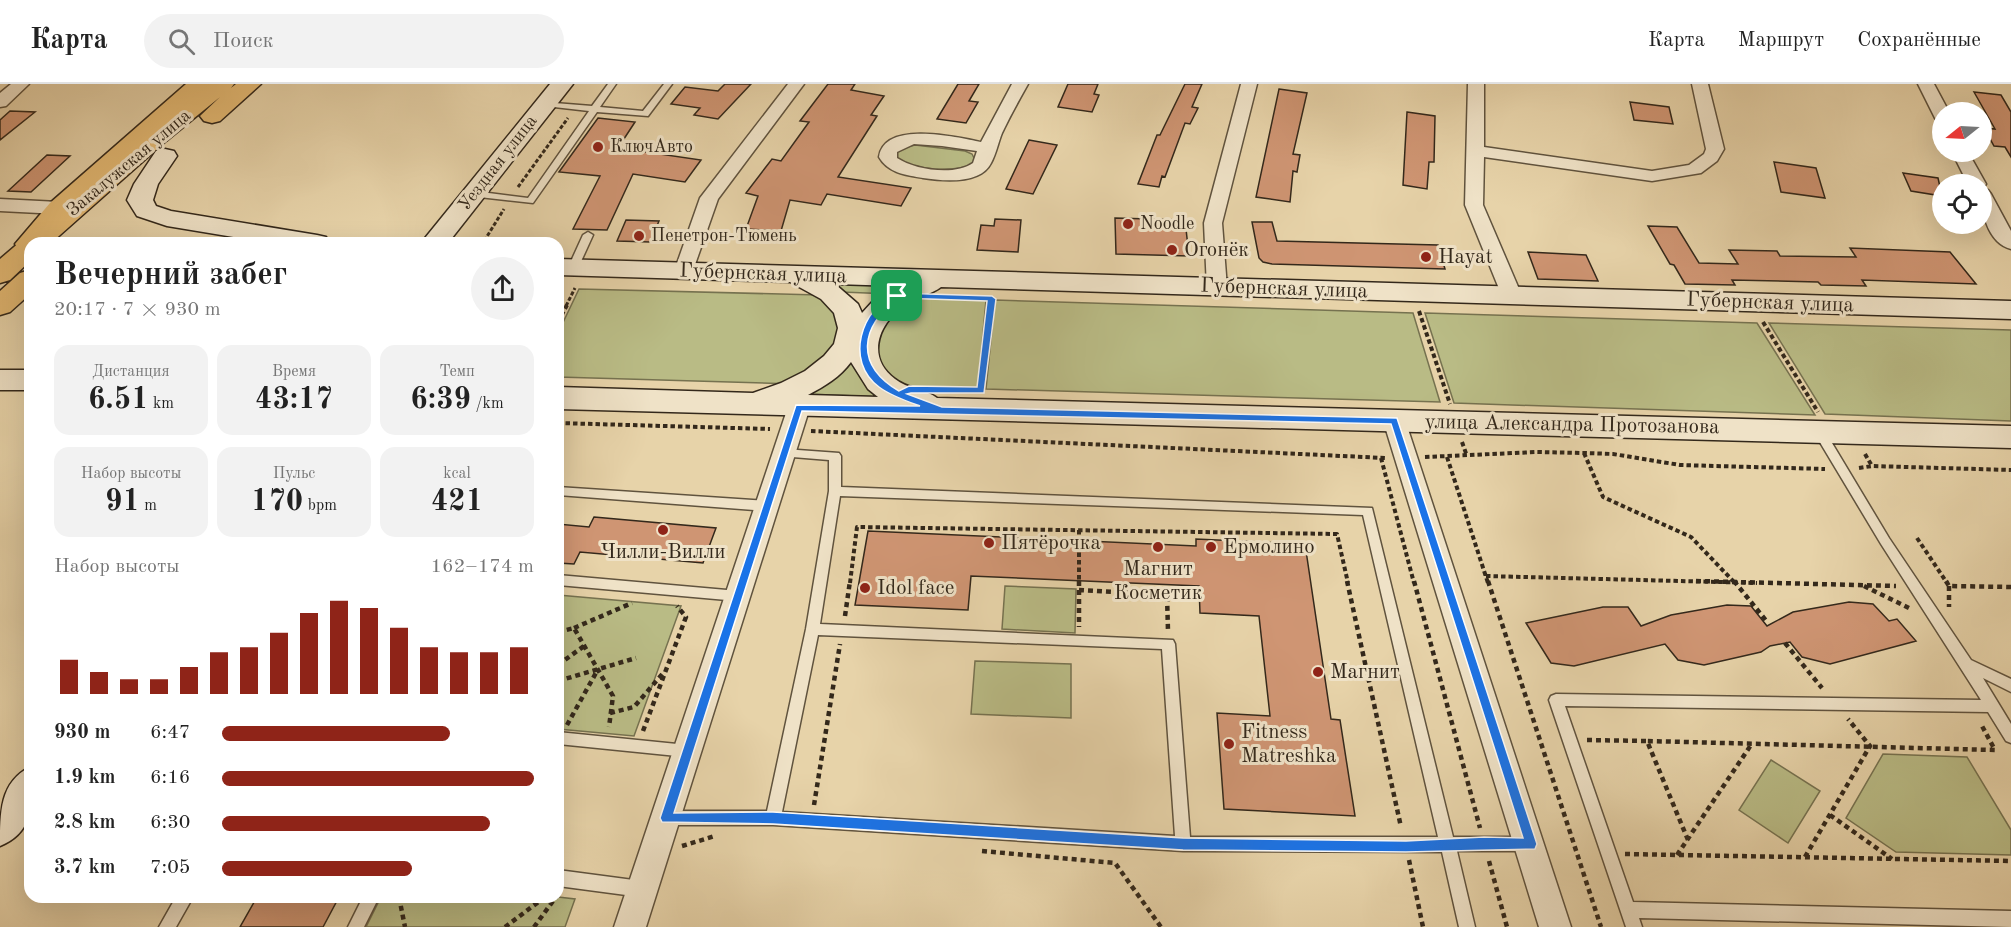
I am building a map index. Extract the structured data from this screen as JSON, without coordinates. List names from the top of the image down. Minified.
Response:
{"streets":{"main road":["Закалужская улица"],"street":["Уездная улица","Губернская улица","улица Александра Протозанова"]},"places":["КлючАвто","Noodle","Пенетрон-Тюмень","Огонёк","Hayat","Чилли-Вилли","Пятёрочка","Магнит Косметик","Ермолино","Idol face","Магнит","Fitness Matreshka"],"north":"left","page":{"header":"Карта","search":"Поиск","nav":["Карта","Маршрут","Сохранённые"],"heading":["Вечерний забег","20:17 · 7 × 930 m"],"stats":[["Дистанция","6.51 km"],["Время","43:17"],["Темп","6:39 /km"],["Набор высоты","91 m"],["Пульс","170 bpm"],["kcal","421"]],"chart":["Набор высоты","162–174 m"],"list":[{"name":"930 m","note":"6:47"},{"name":"1.9 km","note":"6:16"},{"name":"2.8 km","note":"6:30"},{"name":"3.7 km","note":"7:05"}]}}
